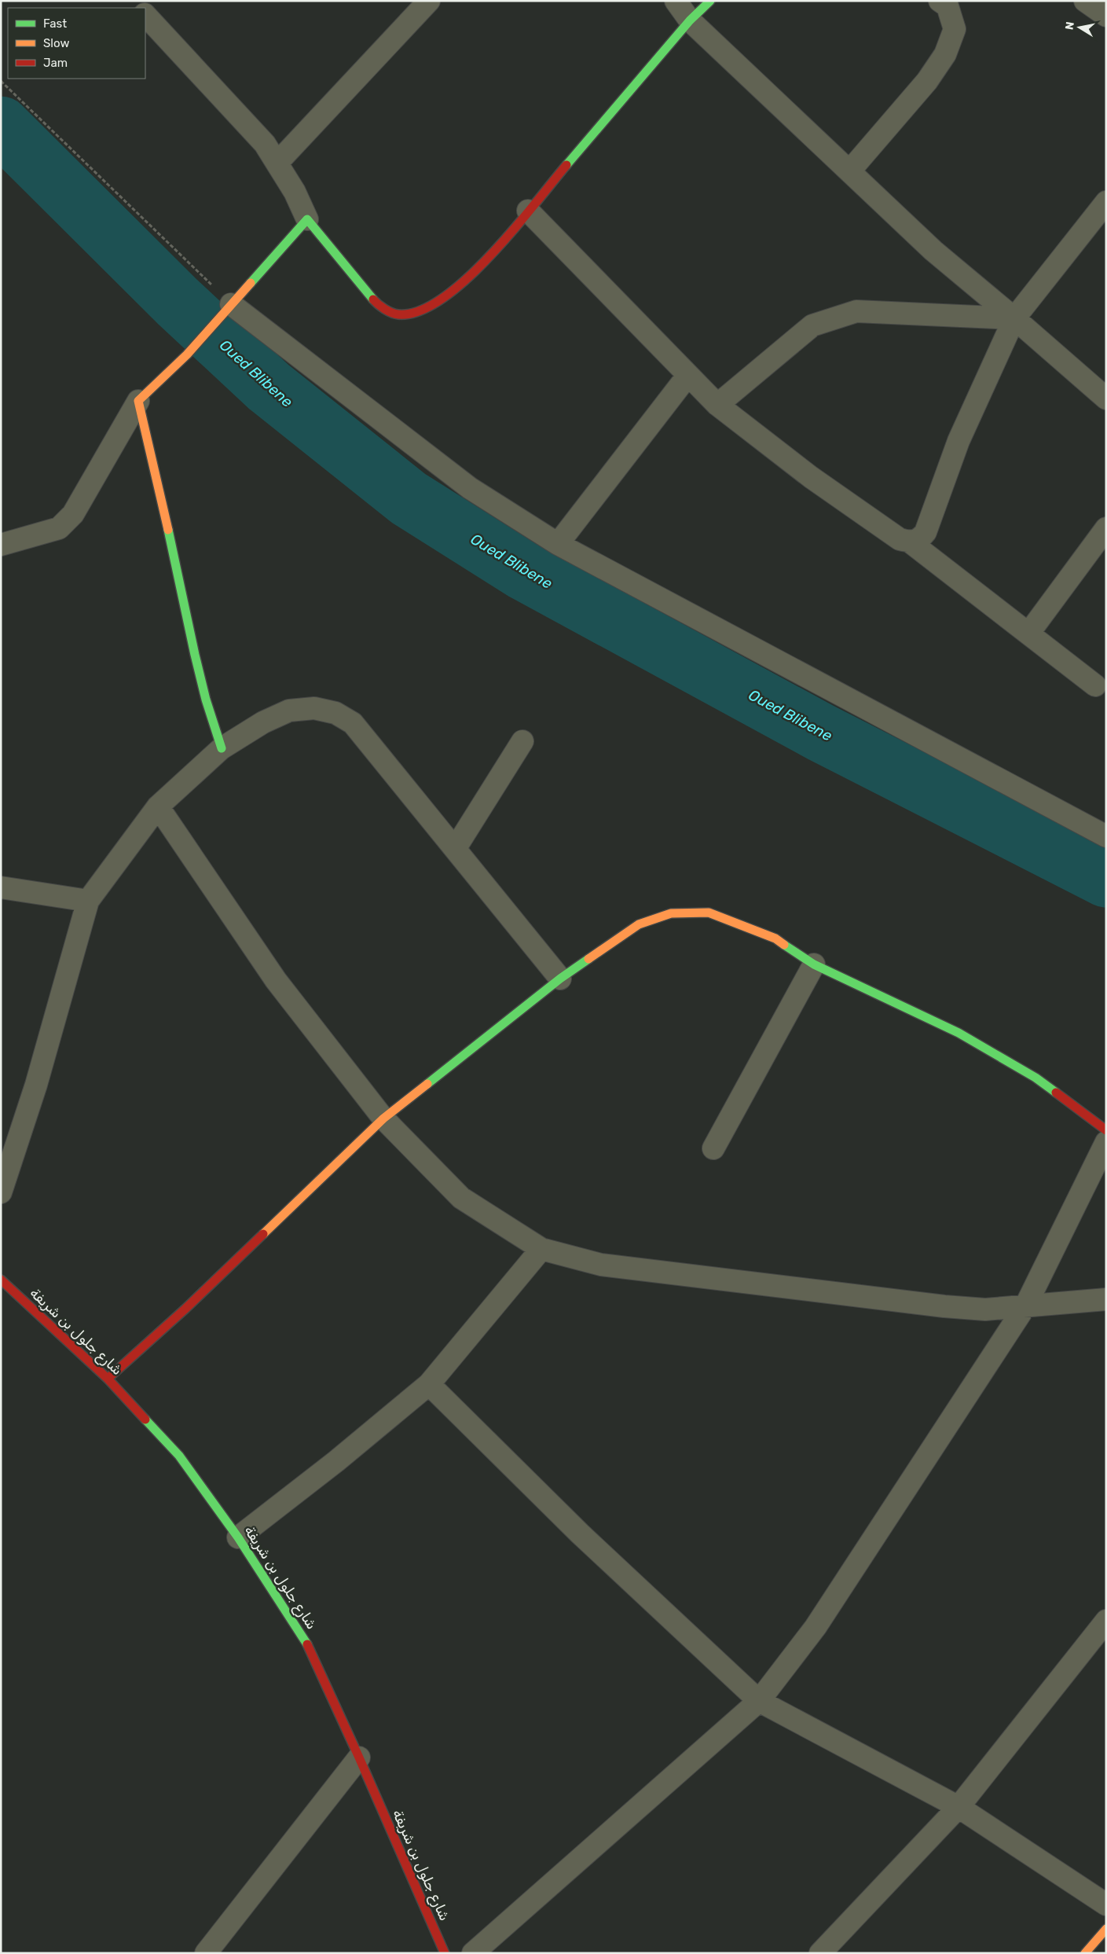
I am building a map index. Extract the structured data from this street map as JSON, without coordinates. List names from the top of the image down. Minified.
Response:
{"streets":{"street":["شارع جلول بن شريفة"]},"water":["Oued Blibene"],"legend":["Fast","Slow","Jam"],"north":"left"}
